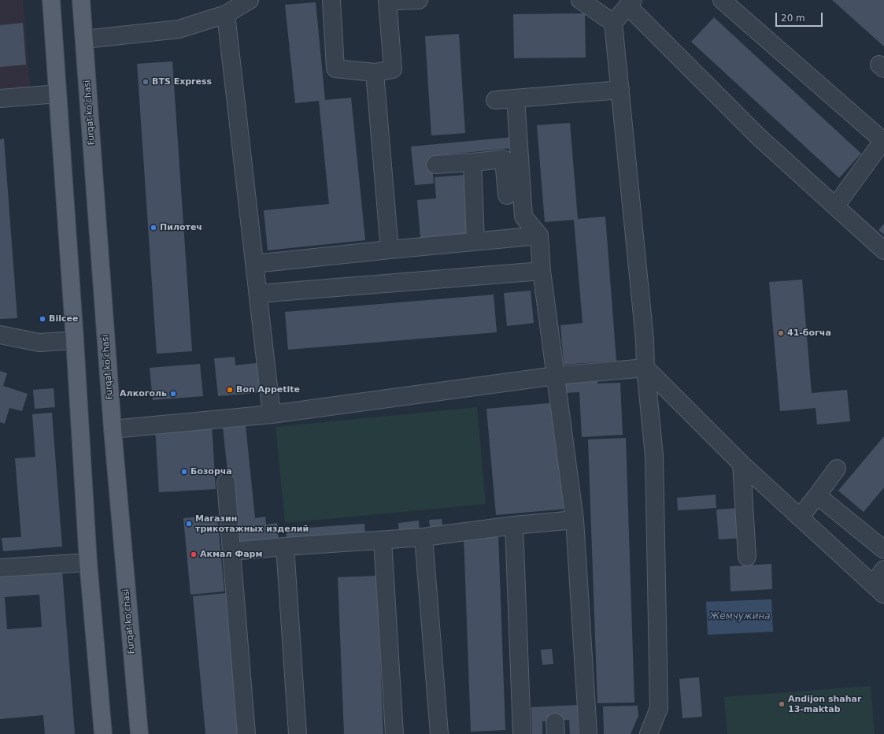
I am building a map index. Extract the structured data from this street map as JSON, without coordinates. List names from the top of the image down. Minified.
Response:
{"streets":{"main road":["Furqat ko'chasi"]},"water":["Жемчужина"],"places":["BTS Express","Пилотеч","Bilcee","41-богча","Bon Appetite","Алкоголь","Бозорча","Магазин трикотажных изделий","Акмал Фарм","Andijon shahar 13-maktab"],"scale_bar":"20 m"}
